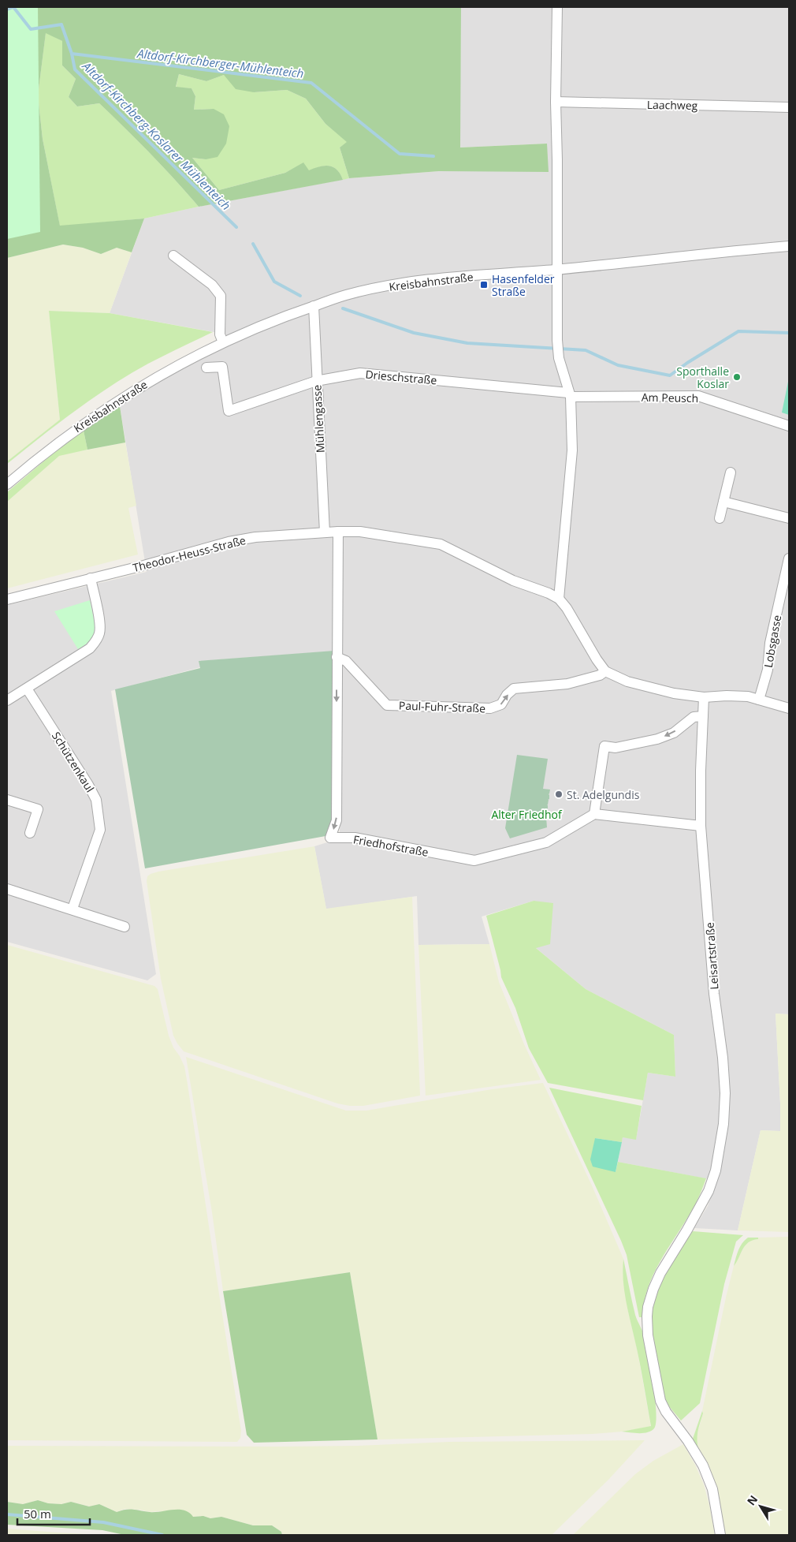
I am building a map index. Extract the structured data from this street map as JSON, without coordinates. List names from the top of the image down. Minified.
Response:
{"streets":{"street":["Laachweg","Kreisbahnstraße","Drieschstraße","Am Peusch","Mühlengasse","Theodor-Heuss-Straße","Lobsgasse","Paul-Fuhr-Straße","Schützenkaul","Friedhofstraße","Leisartstraße"]},"crossings":[["Kreisbahnstraße","Mühlengasse"],["Drieschstraße","Am Peusch"],["Drieschstraße","Mühlengasse"],["Mühlengasse","Theodor-Heuss-Straße"],["Theodor-Heuss-Straße","Paul-Fuhr-Straße"],["Theodor-Heuss-Straße","Friedhofstraße"],["Paul-Fuhr-Straße","Friedhofstraße"]],"one_way":["Paul-Fuhr-Straße"],"water":["Altdorf-Kirchberger-Mühlenteich","Altdorf-Kirchberg-Koslarer Mühlenteich"],"parks":["Alter Friedhof"],"places":{"transit":["Hasenfelder Straße"],"other":["Sporthalle Koslar","St. Adelgundis"]},"scale_bar":"50 m","north":"top left"}
